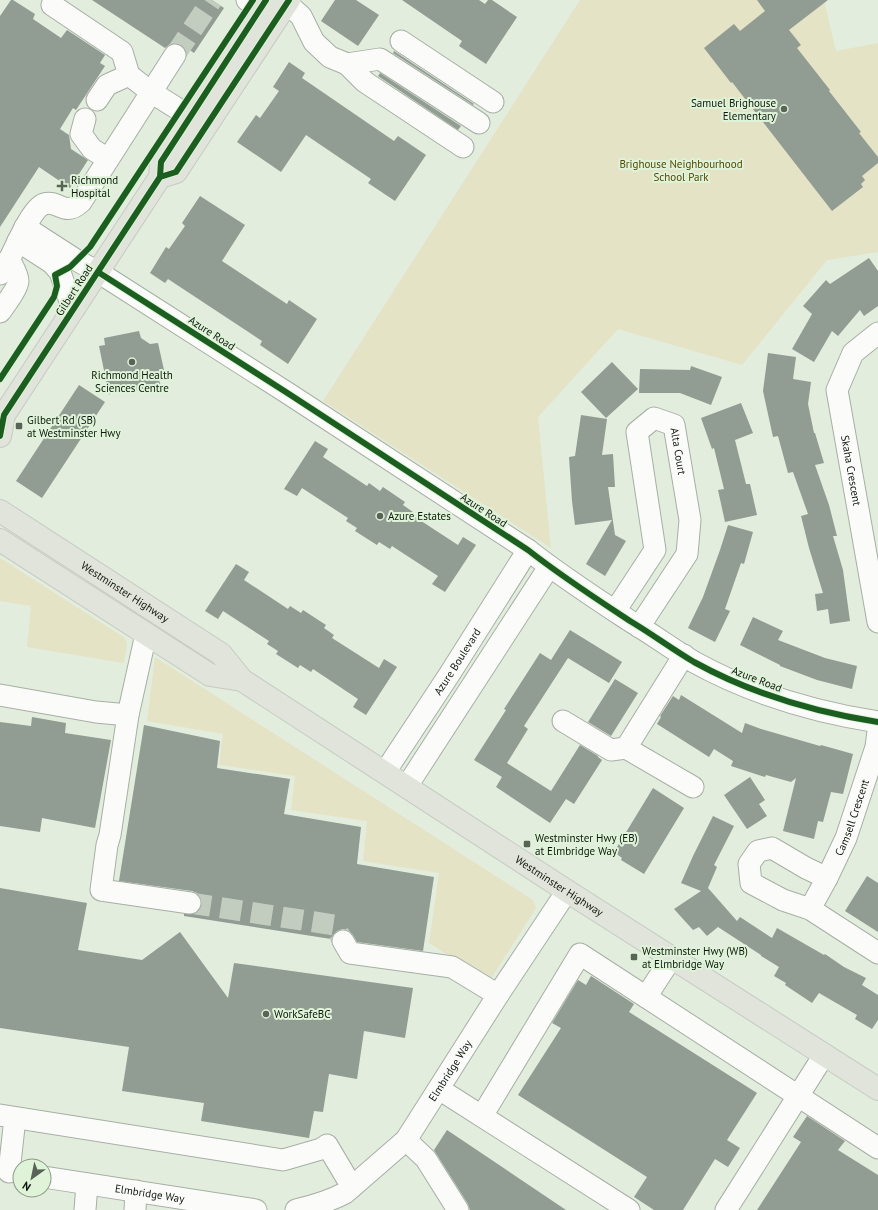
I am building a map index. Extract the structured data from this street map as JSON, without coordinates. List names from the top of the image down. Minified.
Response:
{"streets":{"main road":["Gilbert Road","Westminster Highway"],"street":["Azure Road","Alta Court","Skaha Crescent","Azure Boulevard","Camsell Crescent","Elmbridge Way"]},"crossings":[["Gilbert Road","Azure Road"],["Azure Road","Alta Court"],["Azure Road","Azure Boulevard"],["Westminster Highway","Azure Boulevard"],["Westminster Highway","Elmbridge Way"]],"parks":["Brighouse Neighbourhood School Park"],"places":{"other":["Samuel Brighouse Elementary","Richmond Health Sciences Centre","Azure Estates","WorkSafeBC"],"health":["Richmond Hospital"],"transit":["Gilbert Rd (SB) at Westminster Hwy","Westminster Hwy (EB) at Elmbridge Way","Westminster Hwy (WB) at Elmbridge Way"]},"north":"bottom left"}
